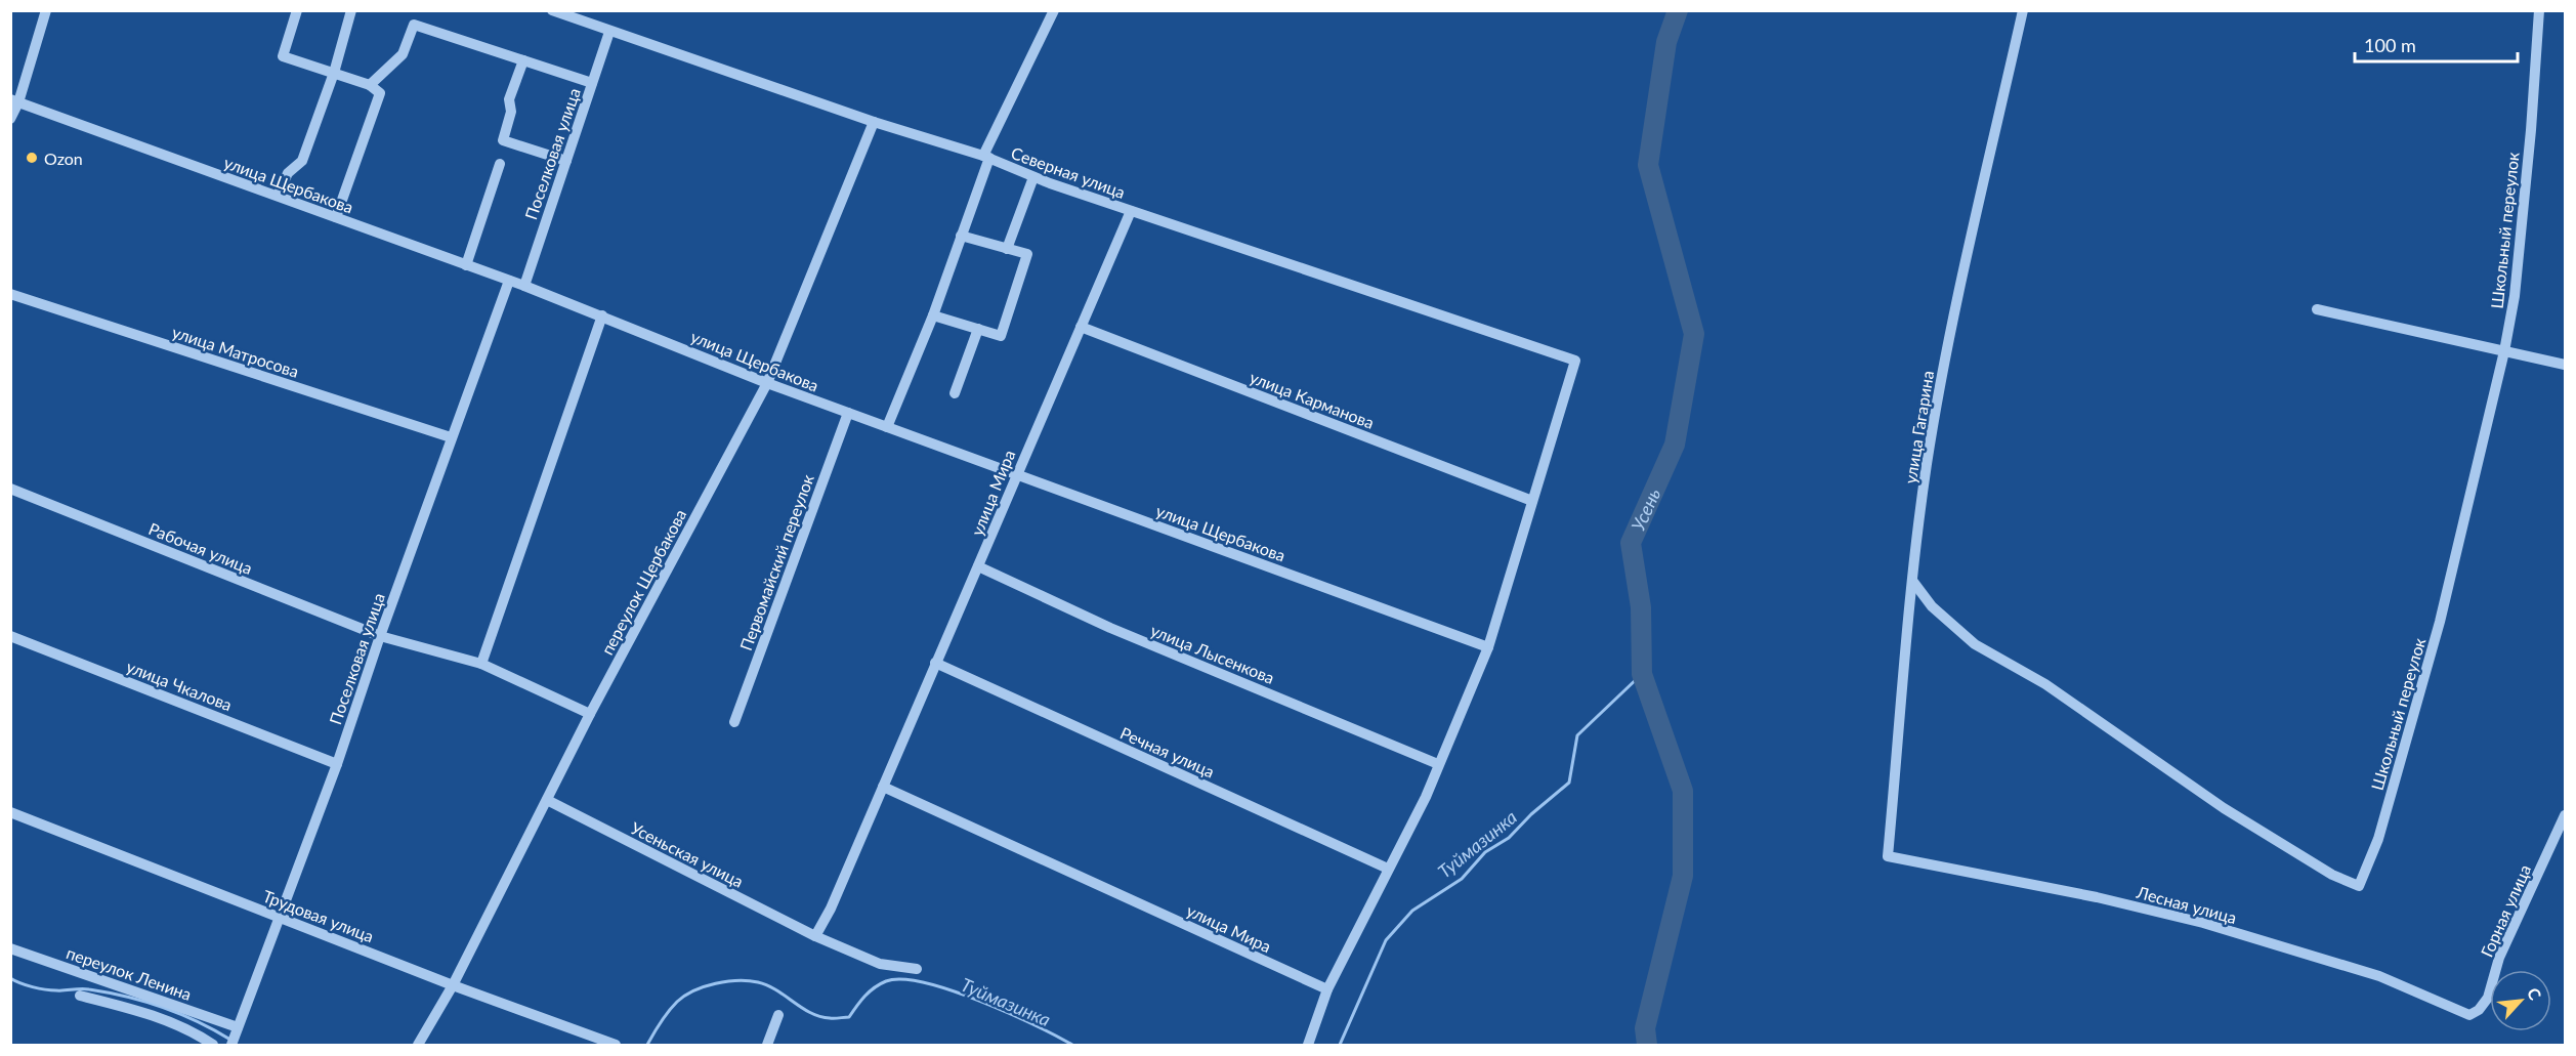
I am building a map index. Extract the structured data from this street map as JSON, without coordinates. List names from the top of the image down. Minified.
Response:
{"streets":{"street":["Поселковая улица","Северная улица","улица Щербакова","Школьный переулок","улица Матросова","улица Карманова","улица Гагарина","улица Мира","Рабочая улица","Первомайский переулок","переулок Щербакова","улица Лысенкова","улица Чкалова","Речная улица","Усеньская улица","Лесная улица","Горная улица","Трудовая улица","переулок Ленина"]},"crossings":[["Поселковая улица","Северная улица"],["Поселковая улица","улица Щербакова"],["Поселковая улица","улица Матросова"],["Поселковая улица","Рабочая улица"],["Поселковая улица","улица Чкалова"],["Поселковая улица","Трудовая улица"],["Поселковая улица","переулок Ленина"],["Северная улица","улица Карманова"],["Северная улица","улица Мира"],["Северная улица","переулок Щербакова"],["улица Щербакова","улица Мира"],["улица Щербакова","Первомайский переулок"],["улица Щербакова","переулок Щербакова"],["Школьный переулок","улица Гагарина"],["улица Карманова","улица Мира"],["улица Гагарина","Лесная улица"],["улица Мира","улица Лысенкова"],["улица Мира","Речная улица"],["улица Мира","Усеньская улица"],["Рабочая улица","переулок Щербакова"],["переулок Щербакова","Усеньская улица"],["переулок Щербакова","Трудовая улица"],["Лесная улица","Горная улица"]],"water":["Усень","Туймазинка"],"places":["Ozon"],"scale_bar":"100 m","north":"top right"}
